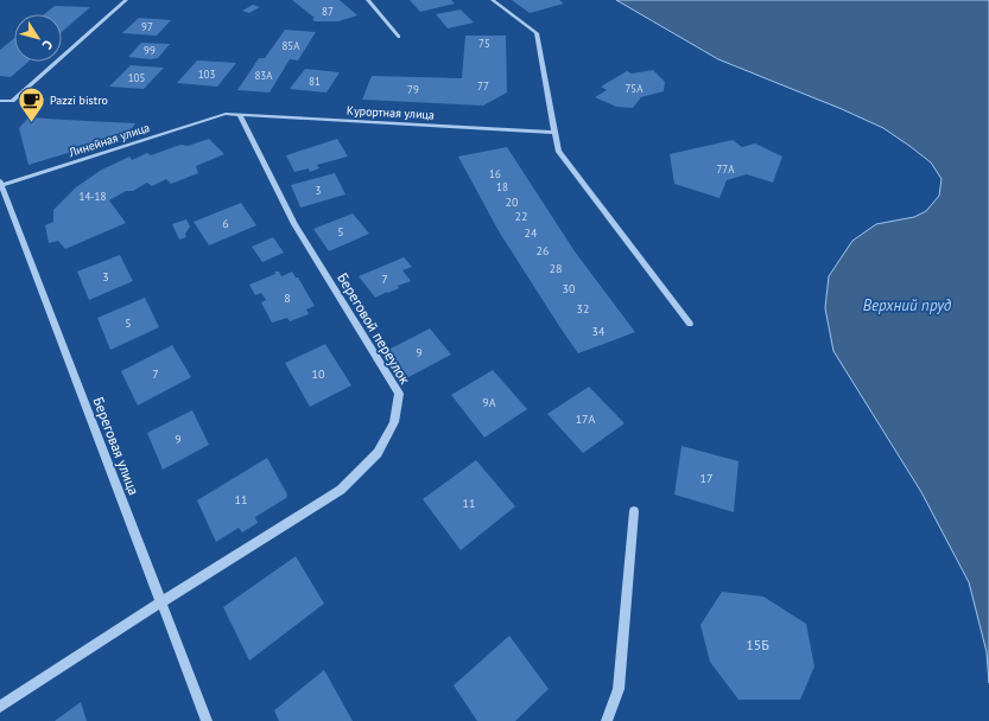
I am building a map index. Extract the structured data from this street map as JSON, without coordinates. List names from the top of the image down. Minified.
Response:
{"streets":{"street":["Курортная улица","Линейная улица","Береговой переулок","Береговая улица"]},"crossings":[["Курортная улица","Линейная улица"],["Курортная улица","Береговой переулок"],["Линейная улица","Береговая улица"],["Береговой переулок","Береговая улица"]],"water":["Верхний пруд"],"places":{"cafe":["Pazzi bistro"]},"house_numbers":["87","97","75","85А","99","103","83А","105","81","77","75А","79","77А","16","18","3","14-18","20","22","6","5","24","26","28","3","7","30","8","32","5","34","9","7","10","9А","17А","9","17","11","11","15Б"],"north":"bottom right"}
